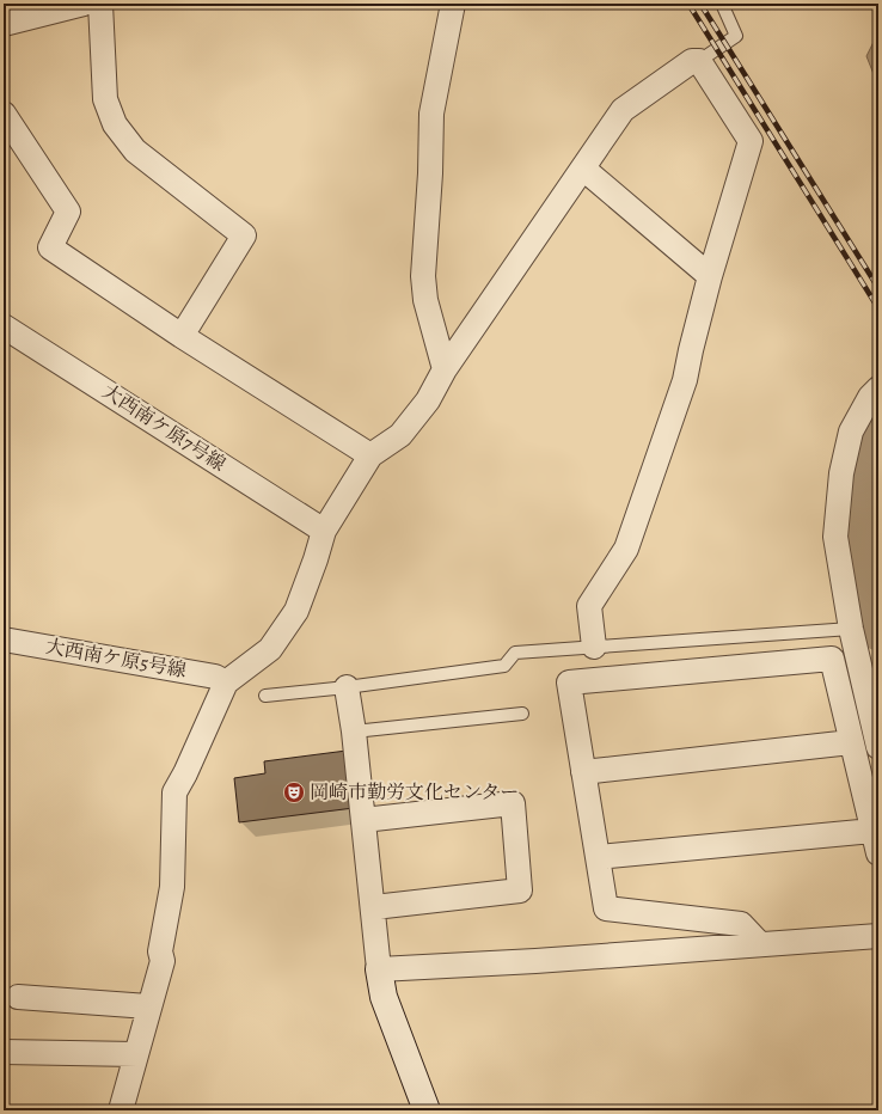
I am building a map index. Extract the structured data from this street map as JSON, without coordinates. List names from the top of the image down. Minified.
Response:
{"streets":{"street":["大西南ケ原7号線","大西南ケ原5号線"]},"places":{"theatre":["岡崎市勤労文化センター"]}}
